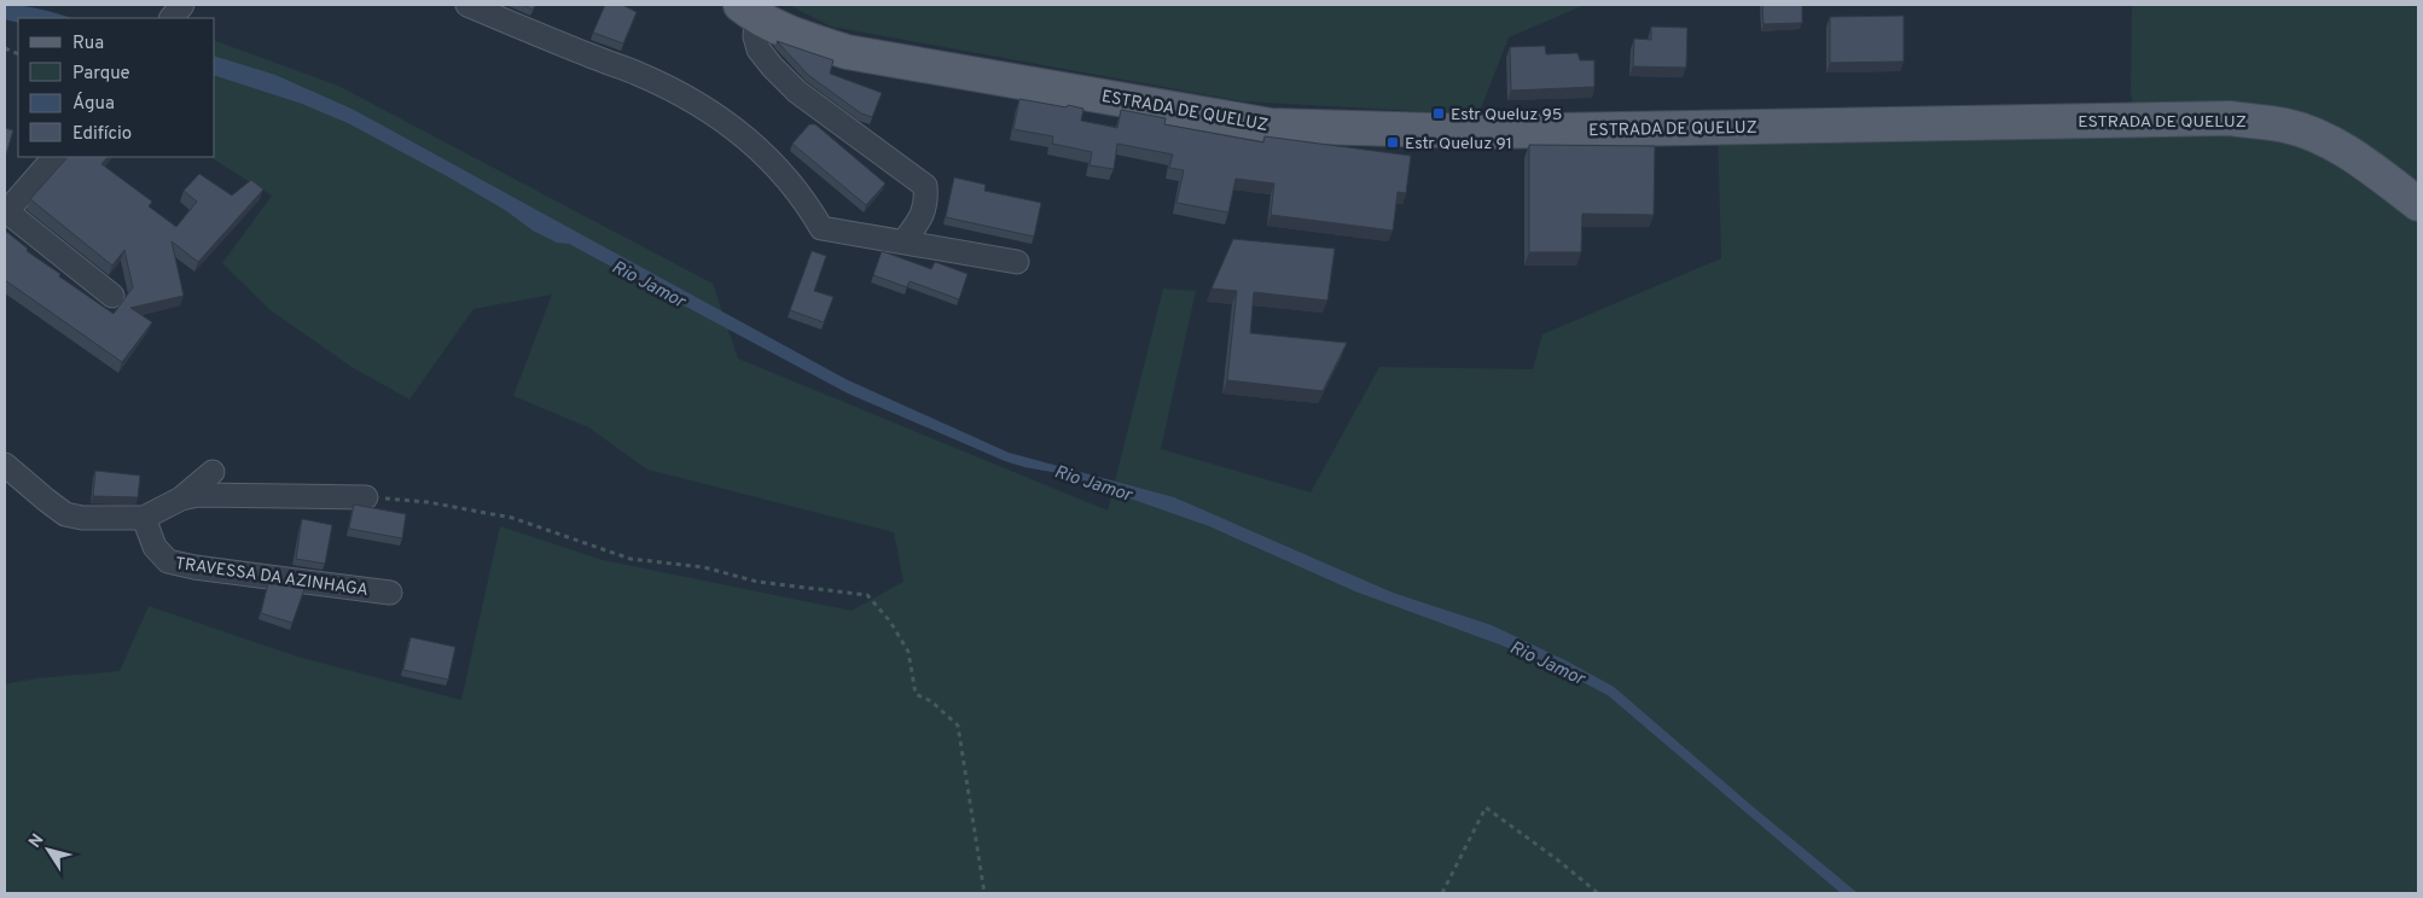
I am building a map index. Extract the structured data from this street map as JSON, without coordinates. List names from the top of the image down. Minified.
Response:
{"streets":{"main road":["ESTRADA DE QUELUZ"],"street":["TRAVESSA DA AZINHAGA"]},"water":["Rio Jamor"],"places":{"transit":["Estr Queluz 95","Estr Queluz 91"]},"legend":["Rua","Parque","Água","Edifício"],"north":"top left"}
